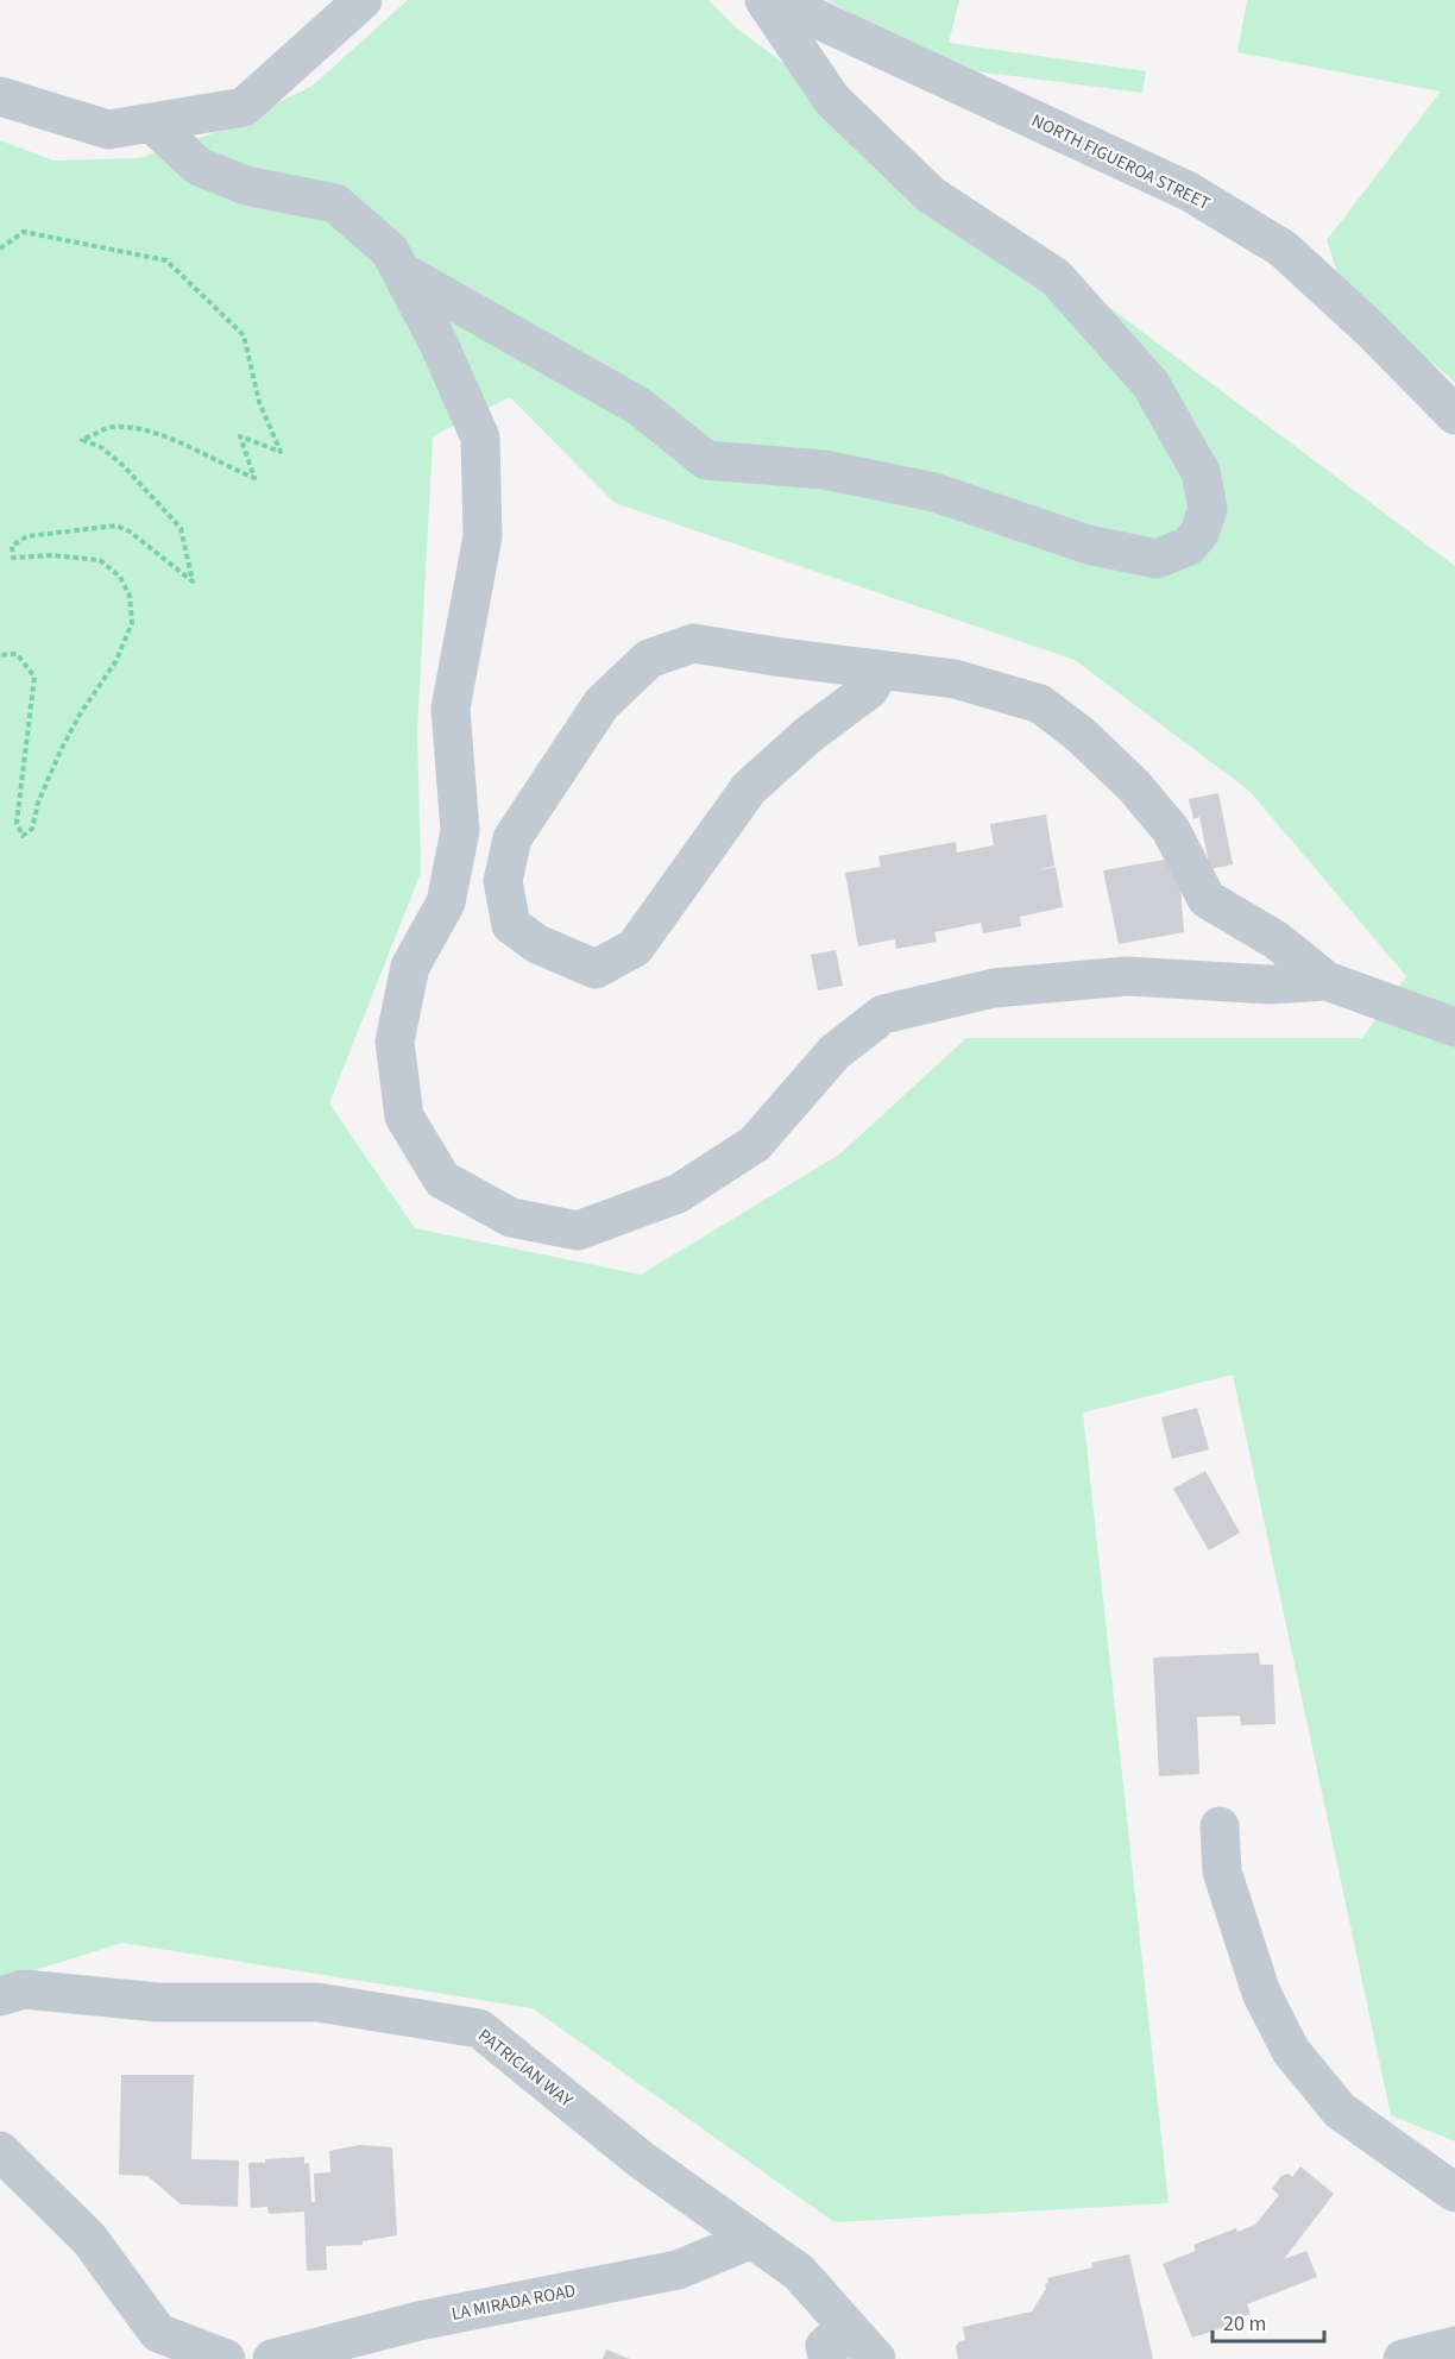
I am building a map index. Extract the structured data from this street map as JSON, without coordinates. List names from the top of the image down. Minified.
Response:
{"streets":{"street":["NORTH FIGUEROA STREET","PATRICIAN WAY","LA MIRADA ROAD"]},"crossings":[["PATRICIAN WAY","LA MIRADA ROAD"]],"scale_bar":"20 m"}
